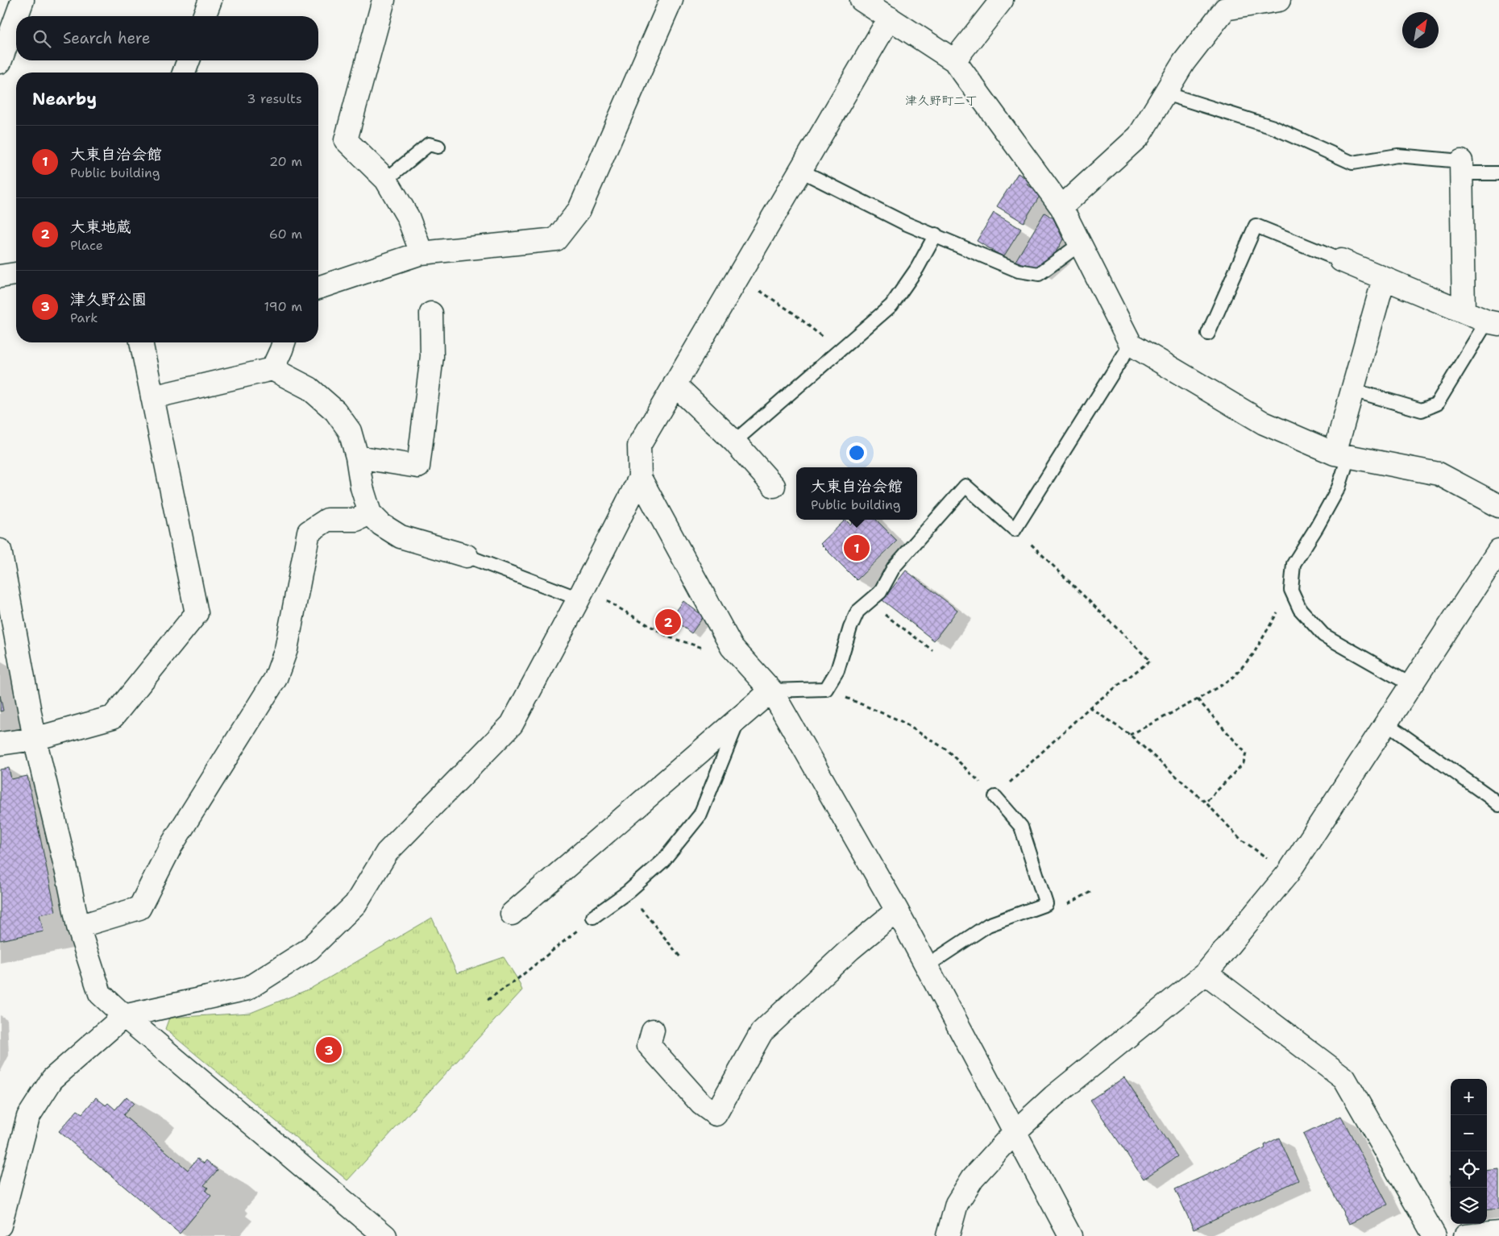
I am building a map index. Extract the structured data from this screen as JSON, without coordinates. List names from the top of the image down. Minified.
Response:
{"districts":["津久野町二丁"],"north":"top right","page":{"search":"Search here","heading":["Nearby","3 results"],"list":[{"mark":"1","name":"大東自治会館","note":"Public building","value":"20 m"},{"mark":"2","name":"大東地蔵","note":"Place","value":"60 m"},{"mark":"3","name":"津久野公園","note":"Park","value":"190 m"}],"popup":["大東自治会館","Public building"],"pins":["1","2","3"],"map_buttons":["+","−"]}}
